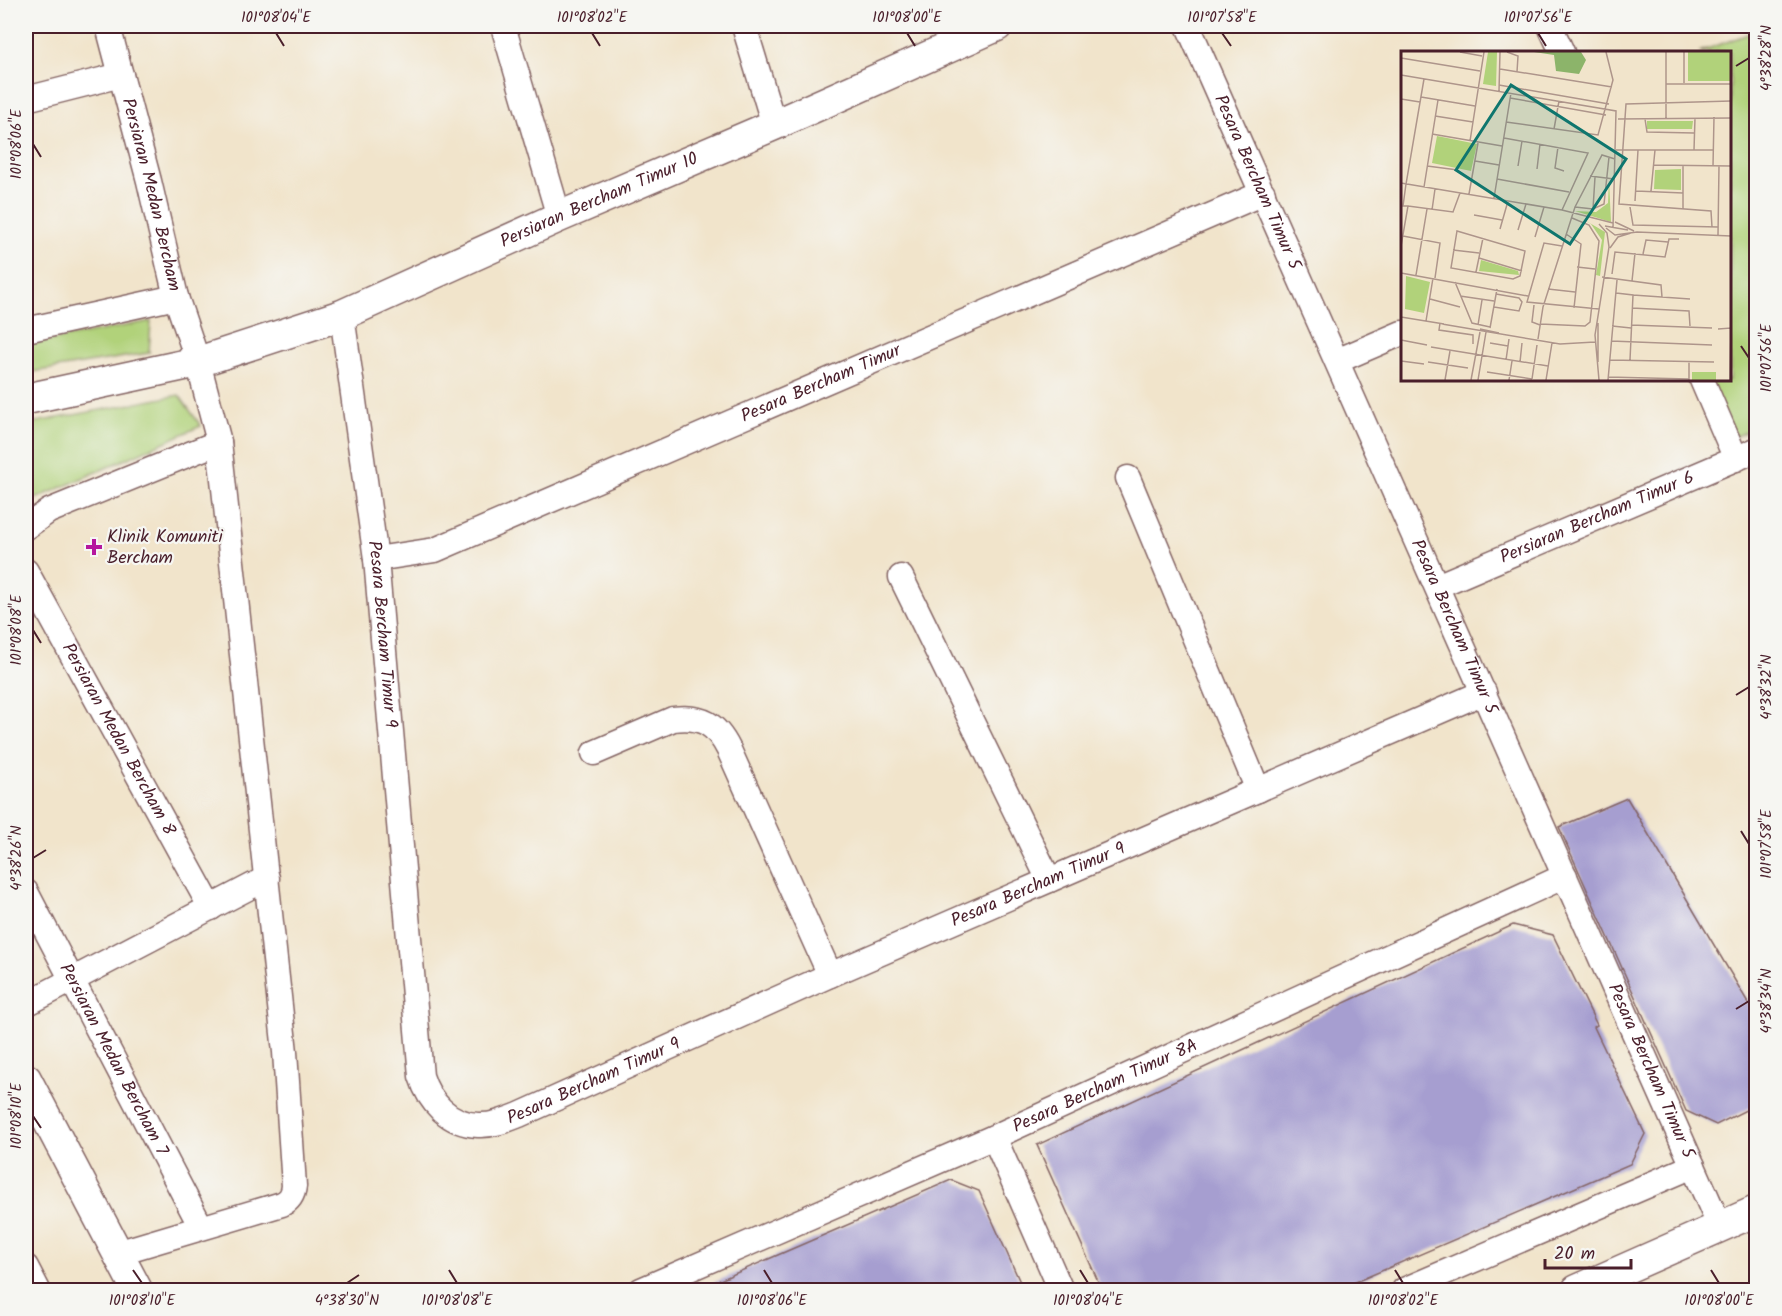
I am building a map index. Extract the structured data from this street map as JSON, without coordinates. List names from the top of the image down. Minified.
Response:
{"streets":{"street":["Pesara Bercham Timur 5","Persiaran Medan Bercham","Persiaran Bercham Timur 10","Pesara Bercham Timur","Persiaran Bercham Timur 6","Pesara Bercham Timur 9","Persiaran Medan Bercham 8","Persiaran Medan Bercham 7","Pesara Bercham Timur 8A"]},"crossings":[["Pesara Bercham Timur 5","Pesara Bercham Timur"],["Pesara Bercham Timur 5","Persiaran Bercham Timur 6"],["Pesara Bercham Timur 5","Pesara Bercham Timur 9"],["Pesara Bercham Timur 5","Pesara Bercham Timur 8A"],["Persiaran Medan Bercham","Persiaran Bercham Timur 10"],["Persiaran Medan Bercham","Persiaran Medan Bercham 7"],["Persiaran Bercham Timur 10","Pesara Bercham Timur 9"],["Pesara Bercham Timur","Pesara Bercham Timur 9"]],"places":{"health":["Klinik Komuniti Bercham"]},"scale_bar":"20 m","coordinates":["101°08'04\"E","101°08'02\"E","101°08'00\"E","101°07'58\"E","101°07'56\"E","4°38'28\"N","101°08'06\"E","101°08'08\"E","4°38'32\"N","4°38'26\"N","4°38'34\"N","101°08'10\"E","4°38'30\"N"]}
